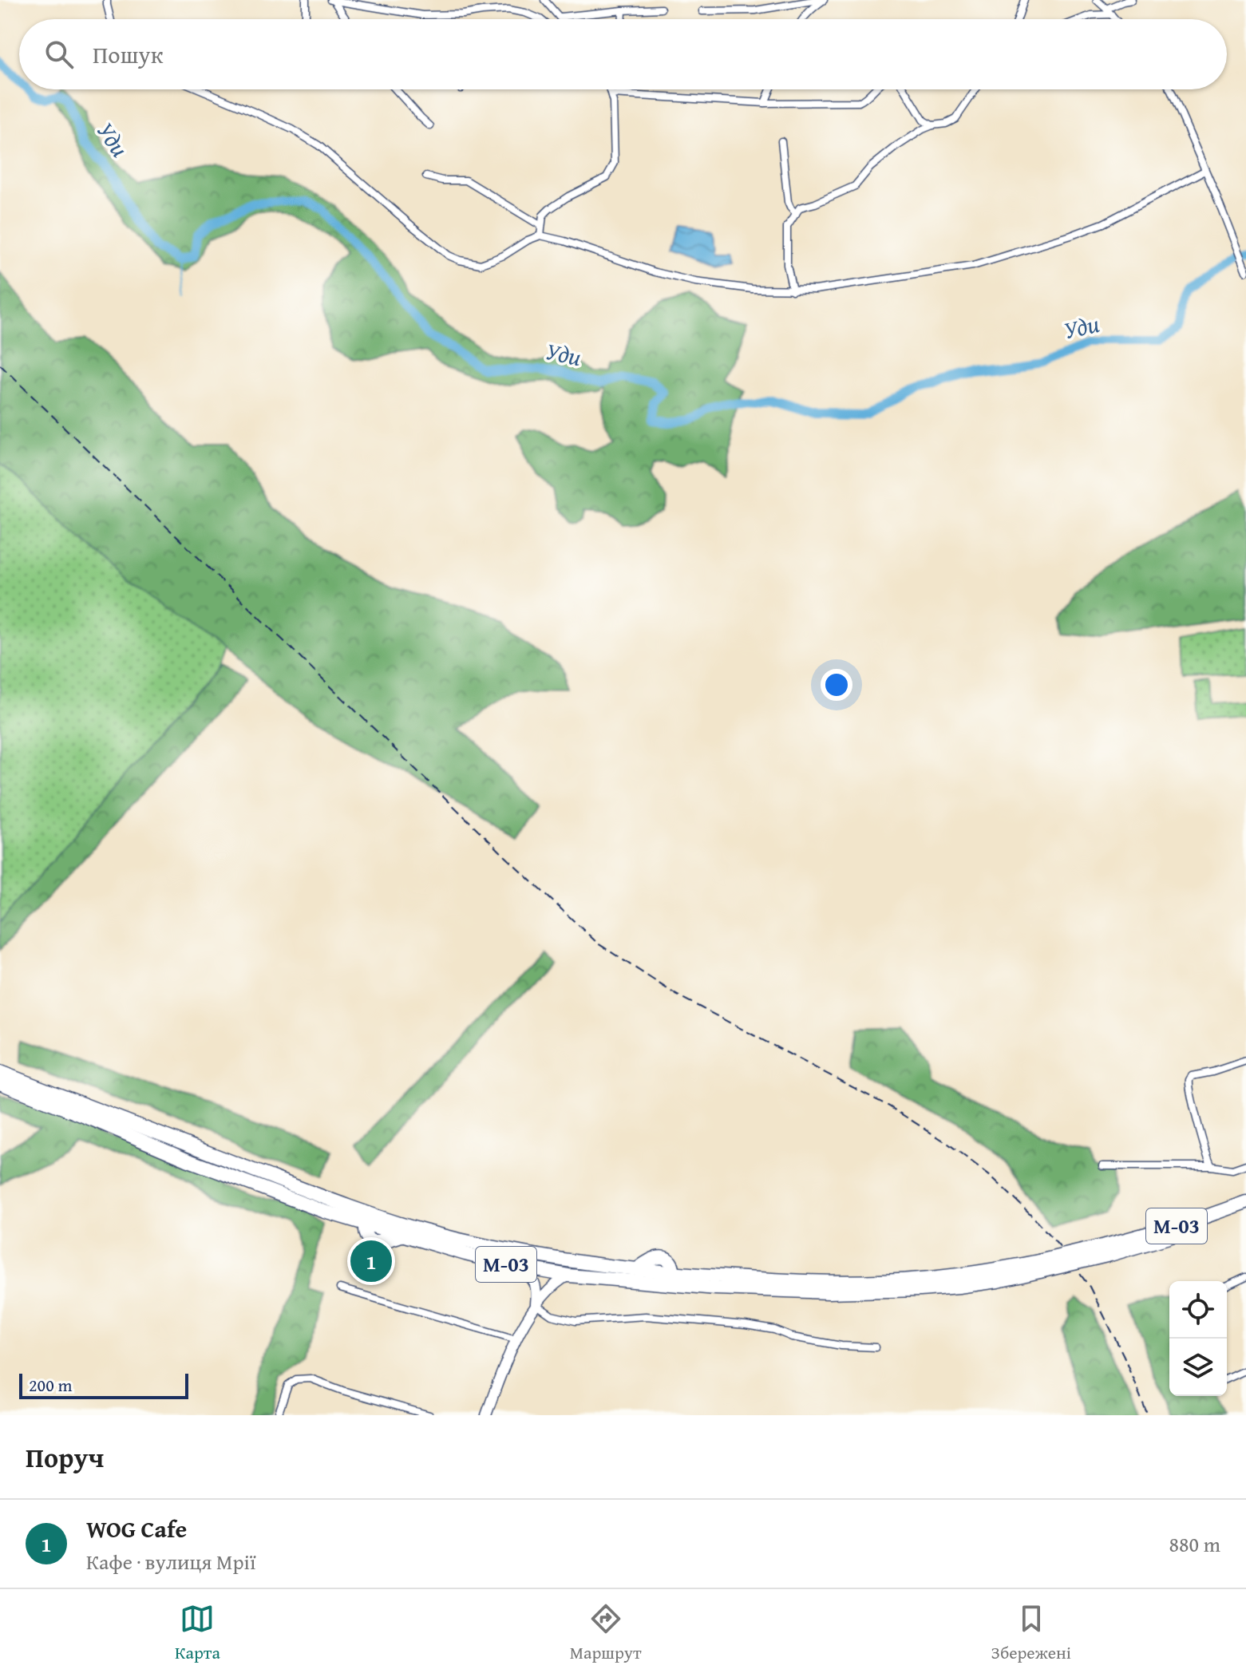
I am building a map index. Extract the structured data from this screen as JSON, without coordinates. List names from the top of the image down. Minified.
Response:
{"streets":{"highway":["М-03"]},"water":["Уди"],"scale_bar":"200 m","page":{"search":"Пошук","pins":"1","scale":"200 m","heading":"Поруч","list":[{"mark":"1","name":"WOG Cafe","note":"Кафе · вулиця Мрії","value":"880 m"}],"nav":["Карта","Маршрут","Збережені"]}}
